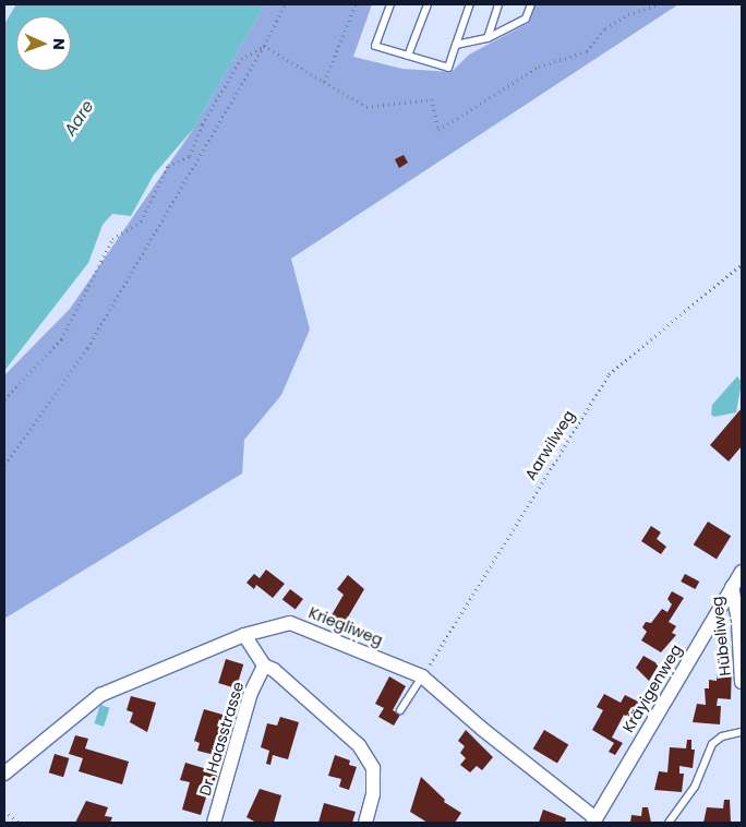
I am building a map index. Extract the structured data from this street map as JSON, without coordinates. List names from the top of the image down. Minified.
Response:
{"streets":{"street":["Kriegliweg","Hübeliweg","Kräyigenweg","Dr. Haasstrasse"],"path":["Aarwilweg"]},"crossings":[["Aarwilweg","Kriegliweg"],["Kriegliweg","Kräyigenweg"],["Hübeliweg","Kräyigenweg"]],"water":["Aare"],"north":"right"}
